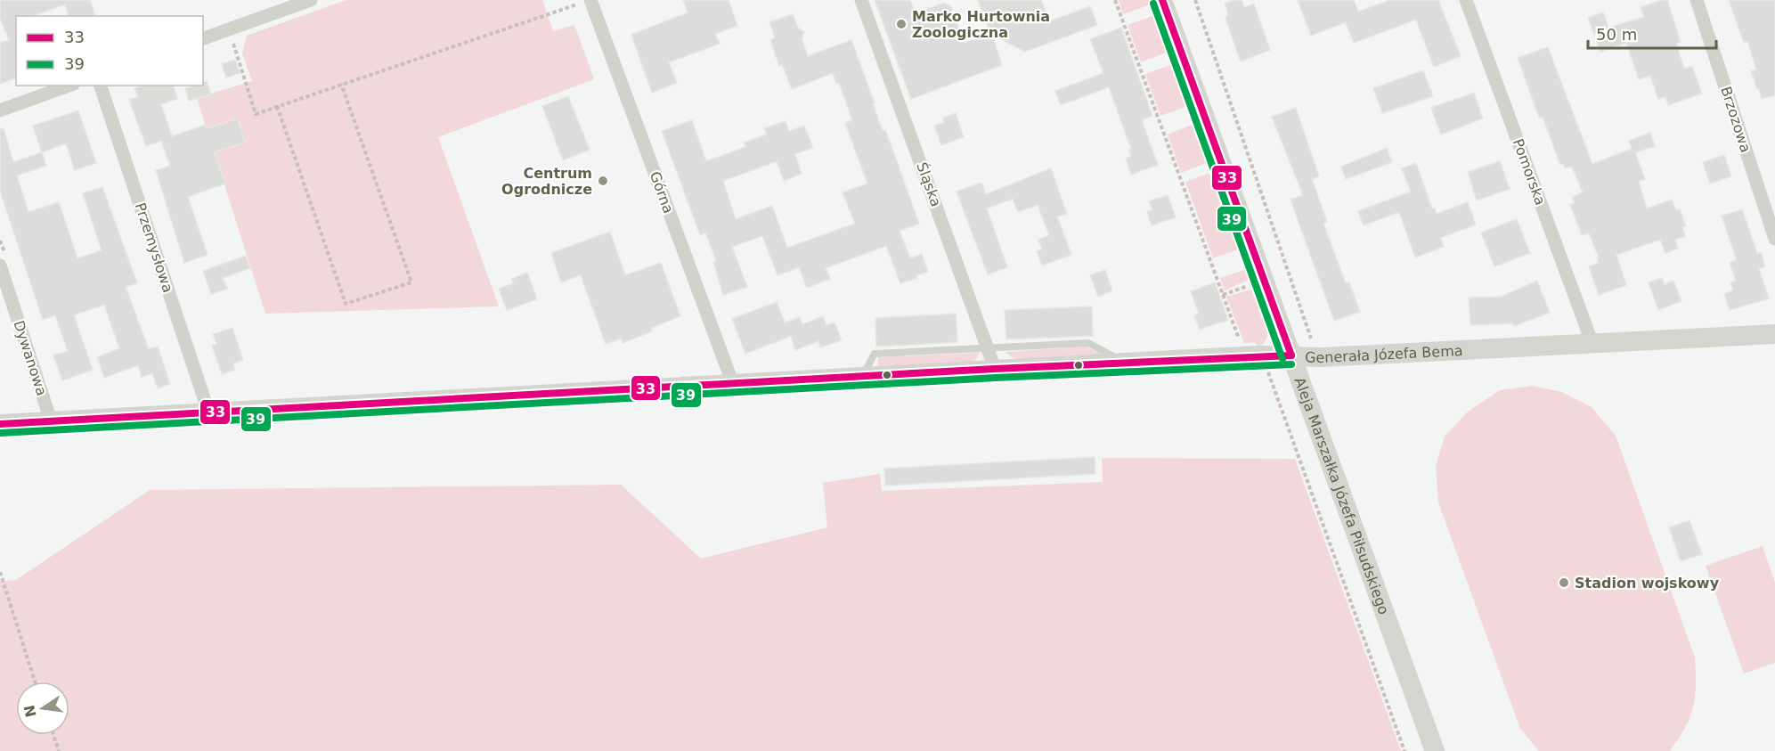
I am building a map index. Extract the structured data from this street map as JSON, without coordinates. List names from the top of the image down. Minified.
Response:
{"streets":{"street":["Brzozowa","Pomorska","Śląska","Górna","Przemysłowa","Generała Józefa Bema","Dywanowa","Aleja Marszałka Józefa Piłsudskiego"]},"crossings":[["Pomorska","Generała Józefa Bema"],["Śląska","Generała Józefa Bema"],["Górna","Generała Józefa Bema"],["Przemysłowa","Generała Józefa Bema"],["Generała Józefa Bema","Dywanowa"],["Generała Józefa Bema","Aleja Marszałka Józefa Piłsudskiego"]],"places":["Marko Hurtownia Zoologiczna","Centrum Ogrodnicze","Stadion wojskowy"],"lines":["transit line 33","transit line 39"],"legend":["33","39"],"scale_bar":"50 m","north":"left"}
